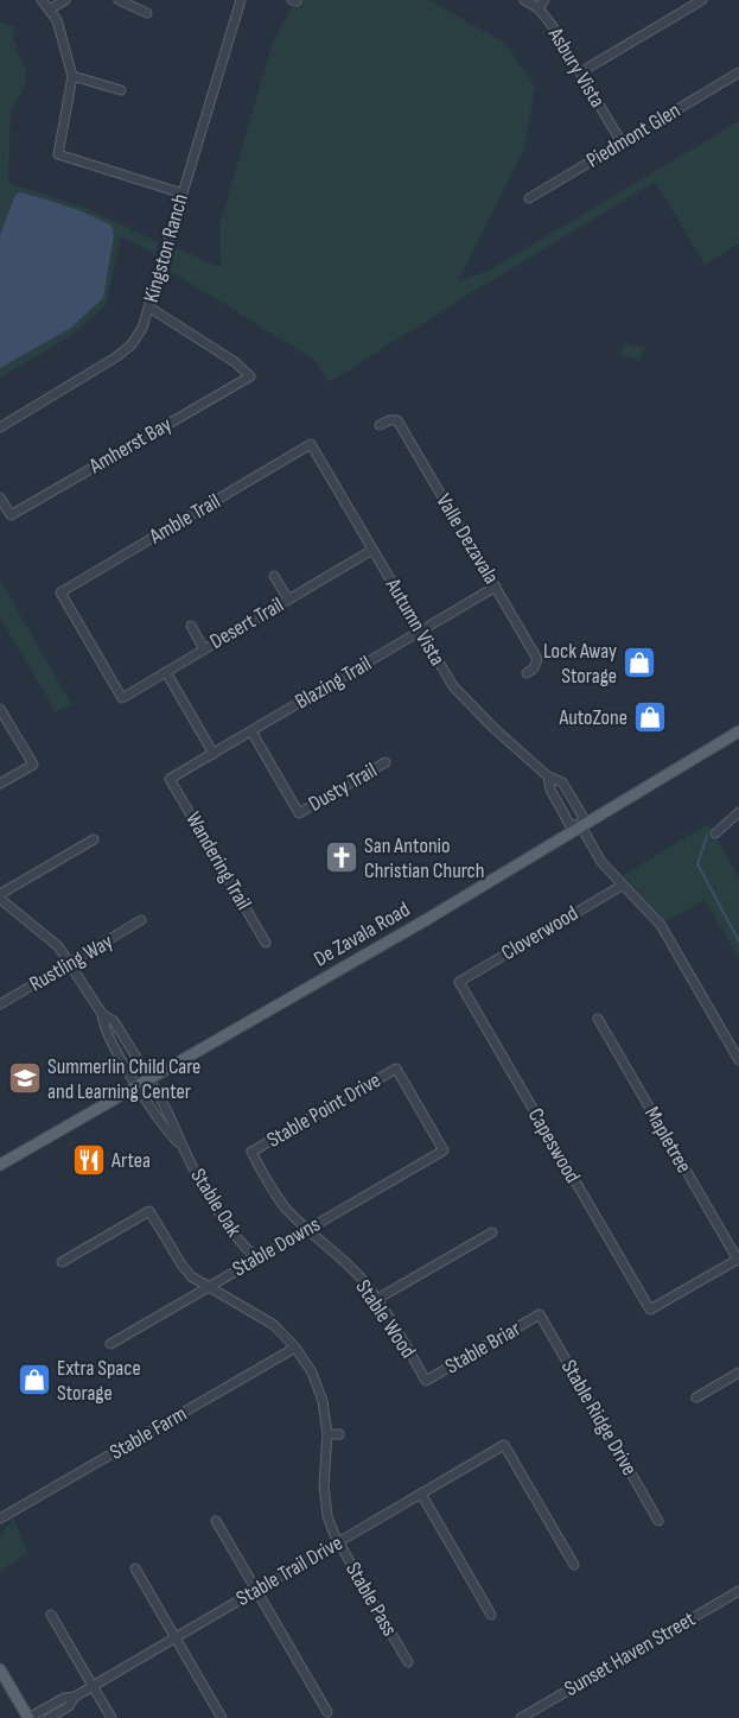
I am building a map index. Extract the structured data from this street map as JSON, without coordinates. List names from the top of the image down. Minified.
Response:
{"streets":{"main road":["De Zavala Road"],"street":["Asbury Vista","Piedmont Glen","Kingston Ranch","Amherst Bay","Amble Trail","Valle Dezavala","Autumn Vista","Desert Trail","Blazing Trail","Dusty Trail","Wandering Trail","Cloverwood","Rustling Way","Stable Point Drive","Mapletree","Capeswood","Stable Oak","Stable Downs","Stable Wood","Stable Briar","Stable Ridge Drive","Stable Farm","Stable Trail Drive","Stable Pass","Sunset Haven Street"]},"crossings":[["Asbury Vista","Piedmont Glen"],["Kingston Ranch","Amherst Bay"],["Amble Trail","Autumn Vista"],["Amble Trail","Desert Trail"],["Valle Dezavala","Blazing Trail"],["Autumn Vista","Desert Trail"],["Autumn Vista","Blazing Trail"],["Autumn Vista","Cloverwood"],["Autumn Vista","De Zavala Road"],["Blazing Trail","Dusty Trail"],["Blazing Trail","Wandering Trail"],["Cloverwood","Capeswood"],["De Zavala Road","Stable Oak"],["Stable Point Drive","Stable Downs"],["Stable Point Drive","Stable Wood"],["Mapletree","Capeswood"],["Stable Oak","Stable Downs"],["Stable Downs","Stable Wood"],["Stable Downs","Stable Pass"],["Stable Wood","Stable Briar"],["Stable Briar","Stable Ridge Drive"],["Stable Farm","Stable Pass"],["Stable Trail Drive","Stable Pass"]],"places":{"shop":["Lock Away Storage","AutoZone","Extra Space Storage"],"church":["San Antonio Christian Church"],"school or university":["Summerlin Child Care and Learning Center"],"restaurant":["Artea"]}}
